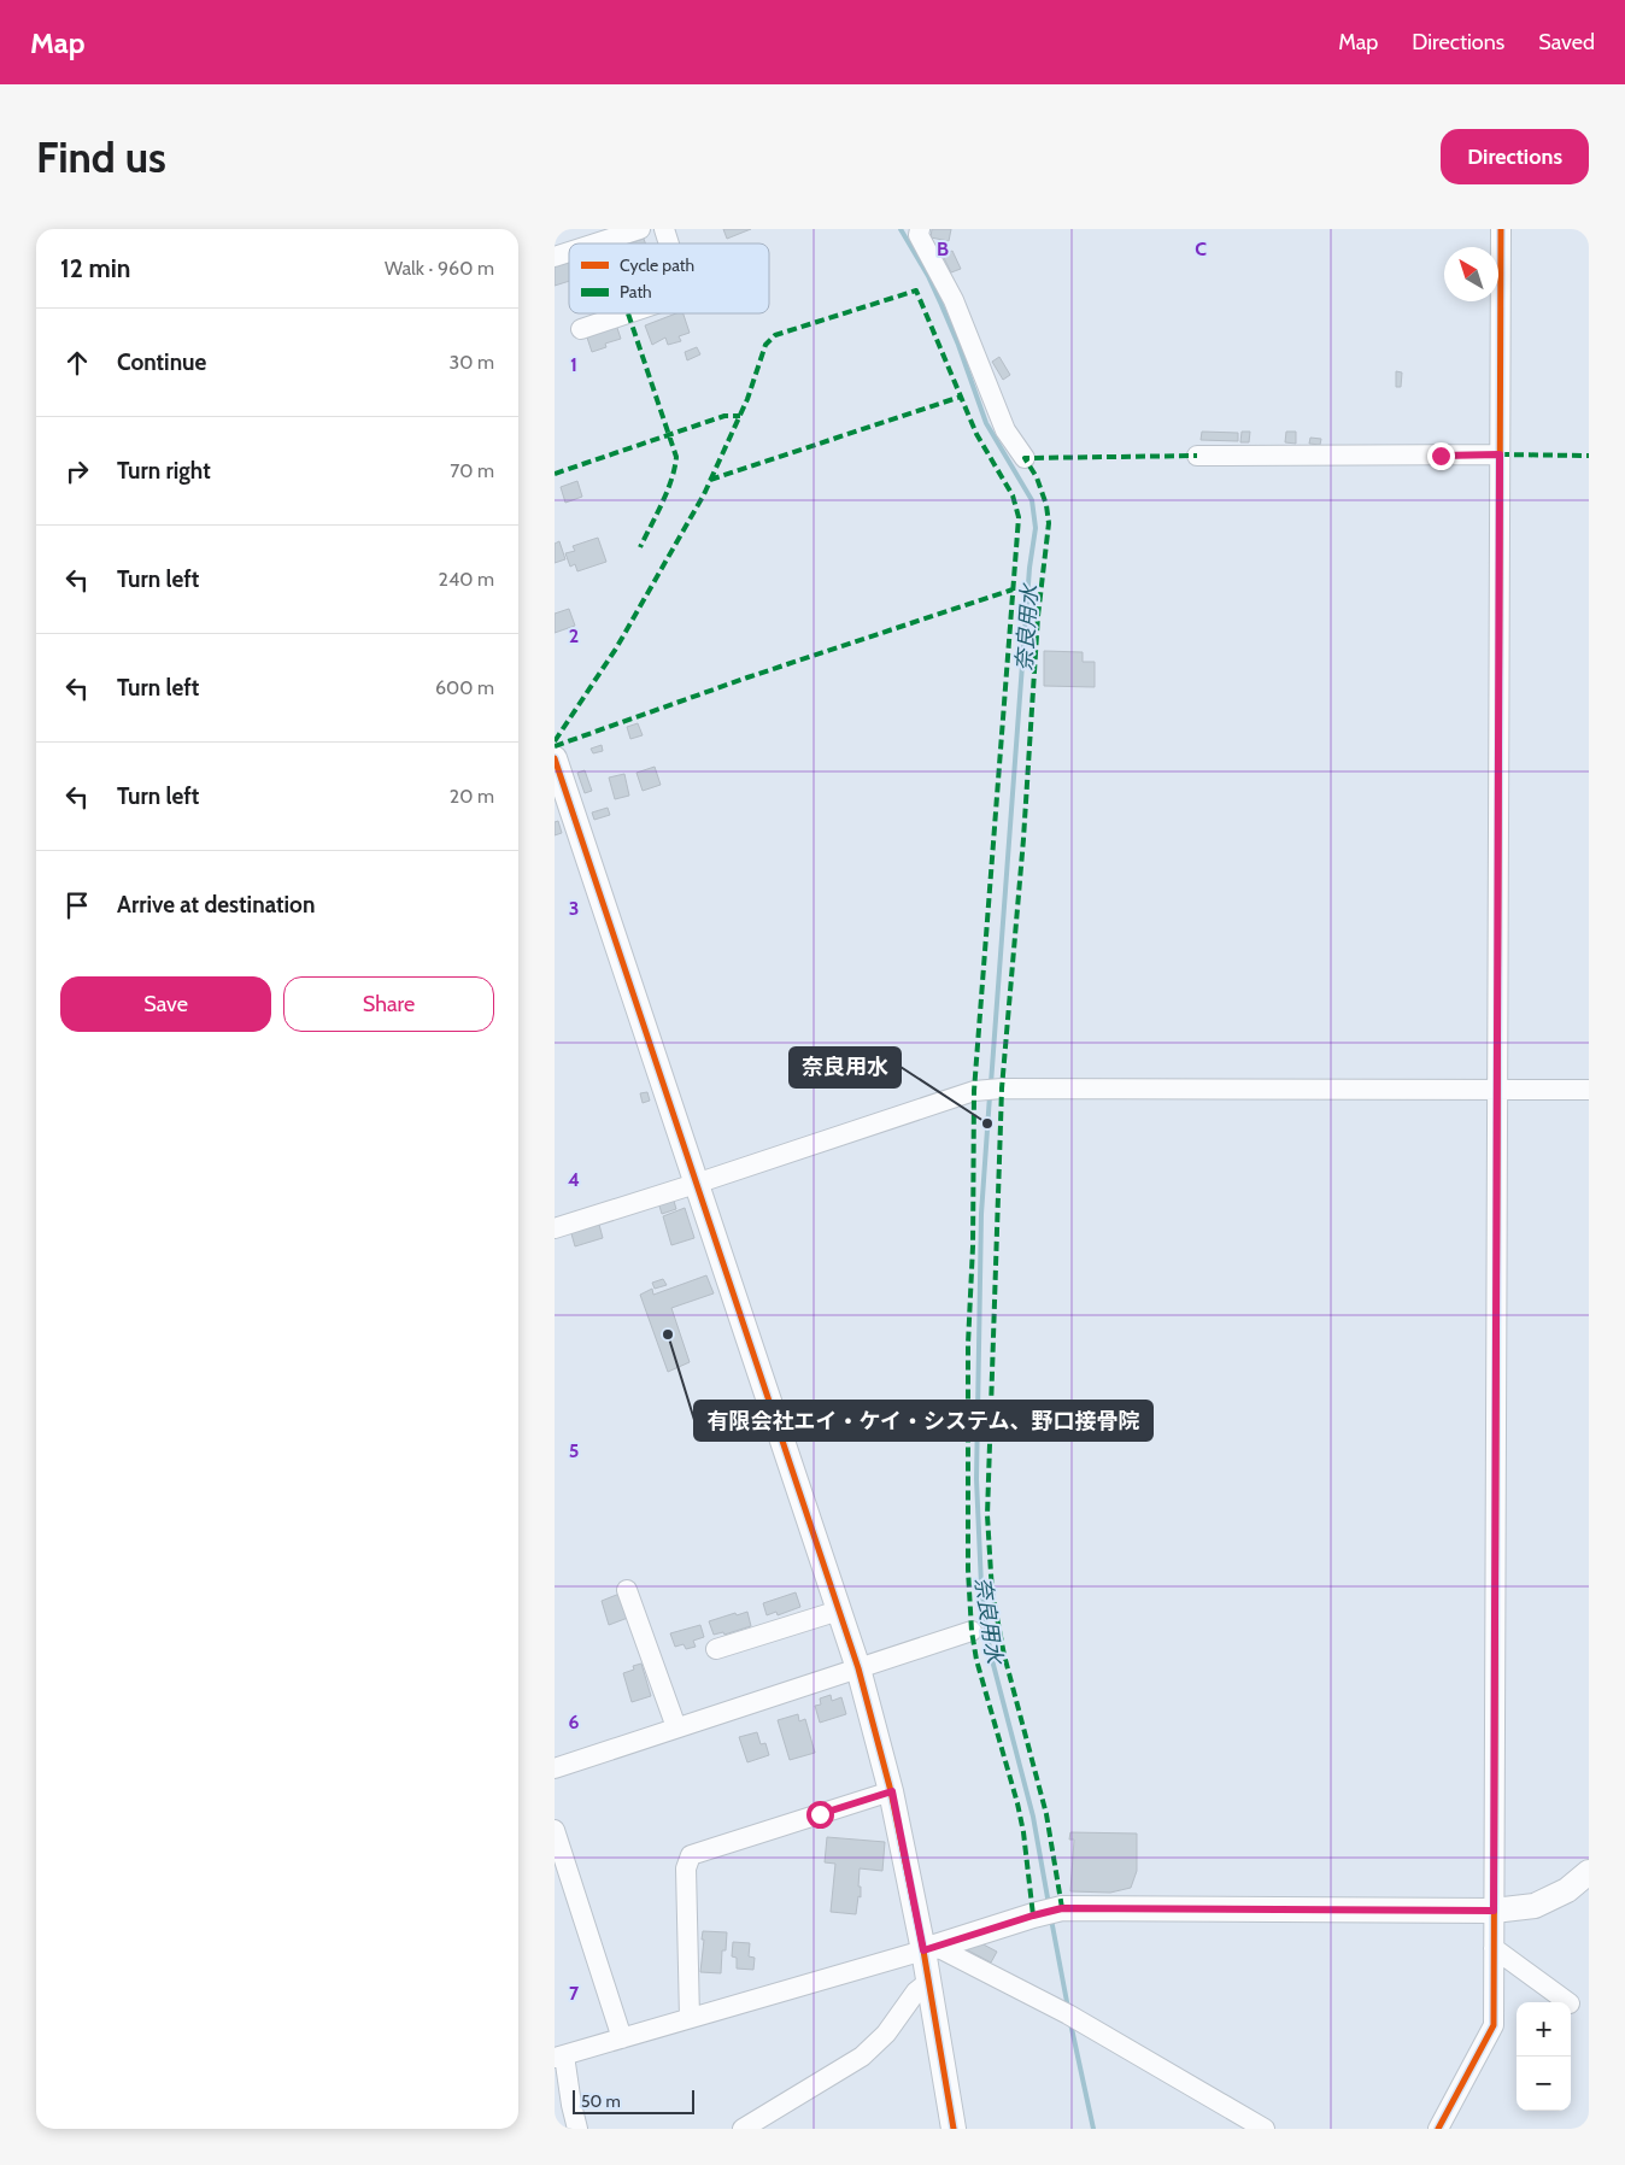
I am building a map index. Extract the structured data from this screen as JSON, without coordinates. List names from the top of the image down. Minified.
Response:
{"water":["奈良用水"],"places":["奈良用水","有限会社エイ・ケイ・システム、野口接骨院"],"legend":["Cycle path","Path"],"scale_bar":"50 m","north":"top left","page":{"header":"Map","nav":["Map","Directions","Saved"],"buttons":["Directions",["Save","Share"]],"title":"Find us","heading":["12 min","Walk · 960 m"],"list":[["Continue","30 m"],["Turn right","70 m"],["Turn left","240 m"],["Turn left","600 m"],["Turn left","20 m"],"Arrive at destination"],"map_buttons":["+","−"],"scale":"50 m"},"grid":{"columns":["B","C"],"rows":["1","2","3","4","5","6","7"]}}
